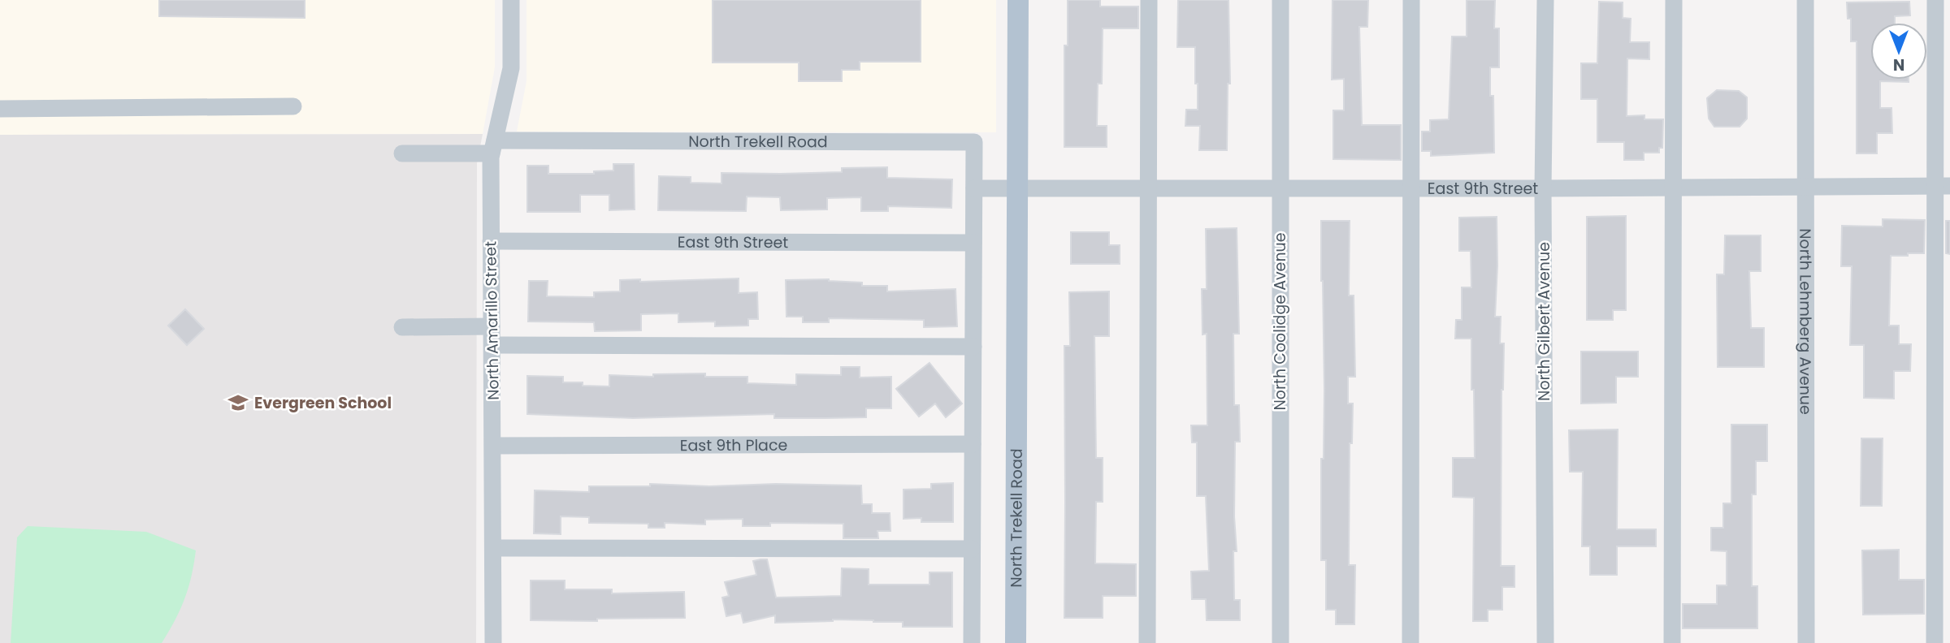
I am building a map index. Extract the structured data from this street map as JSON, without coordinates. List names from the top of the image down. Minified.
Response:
{"streets":{"main road":["North Trekell Road"],"street":["East 9th Street","North Amarillo Street","North Coolidge Avenue","North Gilbert Avenue","North Lehmberg Avenue","East 9th Place"]},"crossings":[["North Trekell Road","East 9th Street"],["North Trekell Road","North Amarillo Street"],["North Trekell Road","East 9th Place"],["East 9th Street","North Amarillo Street"],["East 9th Street","North Coolidge Avenue"],["East 9th Street","North Gilbert Avenue"],["East 9th Street","North Lehmberg Avenue"],["North Amarillo Street","East 9th Place"]],"places":{"school or university":["Evergreen School"]},"north":"bottom"}
